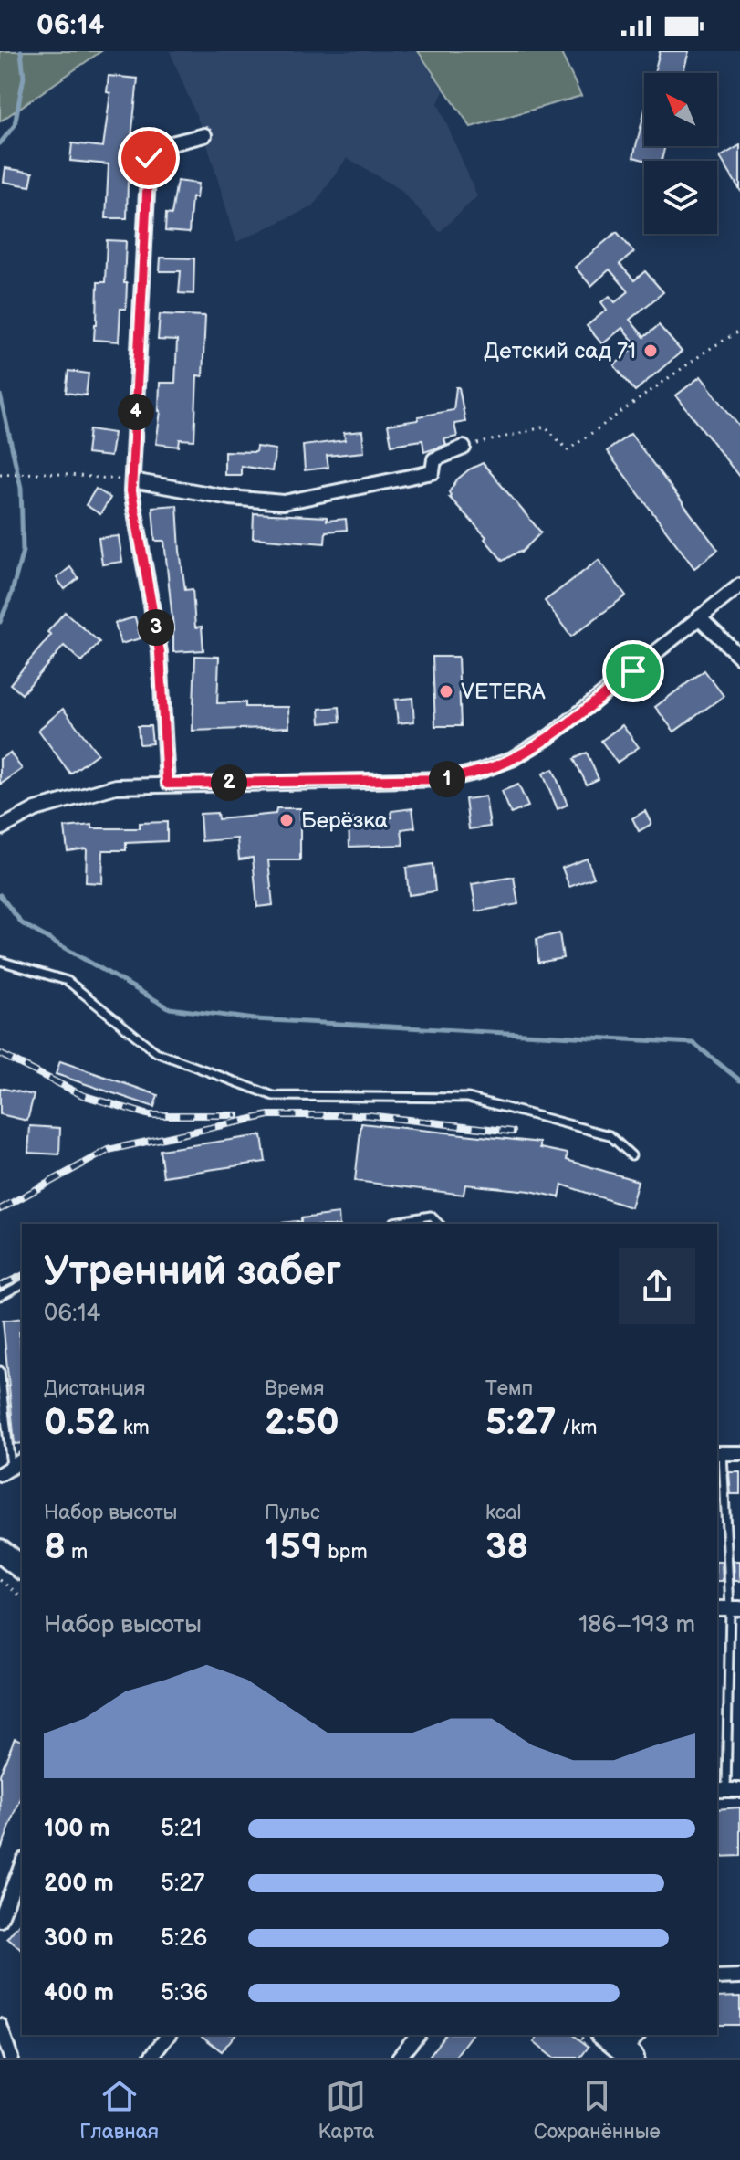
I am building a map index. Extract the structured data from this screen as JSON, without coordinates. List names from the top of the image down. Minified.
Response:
{"places":["Детский сад 71","VETERA","Берёзка"],"north":"top left","page":{"status":"06:14","pins":["4","3","1","2"],"heading":["Утренний забег","06:14"],"stats":[["Дистанция","0.52 km"],["Время","2:50"],["Темп","5:27 /km"],["Набор высоты","8 m"],["Пульс","159 bpm"],["kcal","38"]],"chart":["Набор высоты","186–193 m"],"list":[{"name":"100 m","note":"5:21"},{"name":"200 m","note":"5:27"},{"name":"300 m","note":"5:26"},{"name":"400 m","note":"5:36"}],"tabs":["Главная","Карта","Сохранённые"]}}
